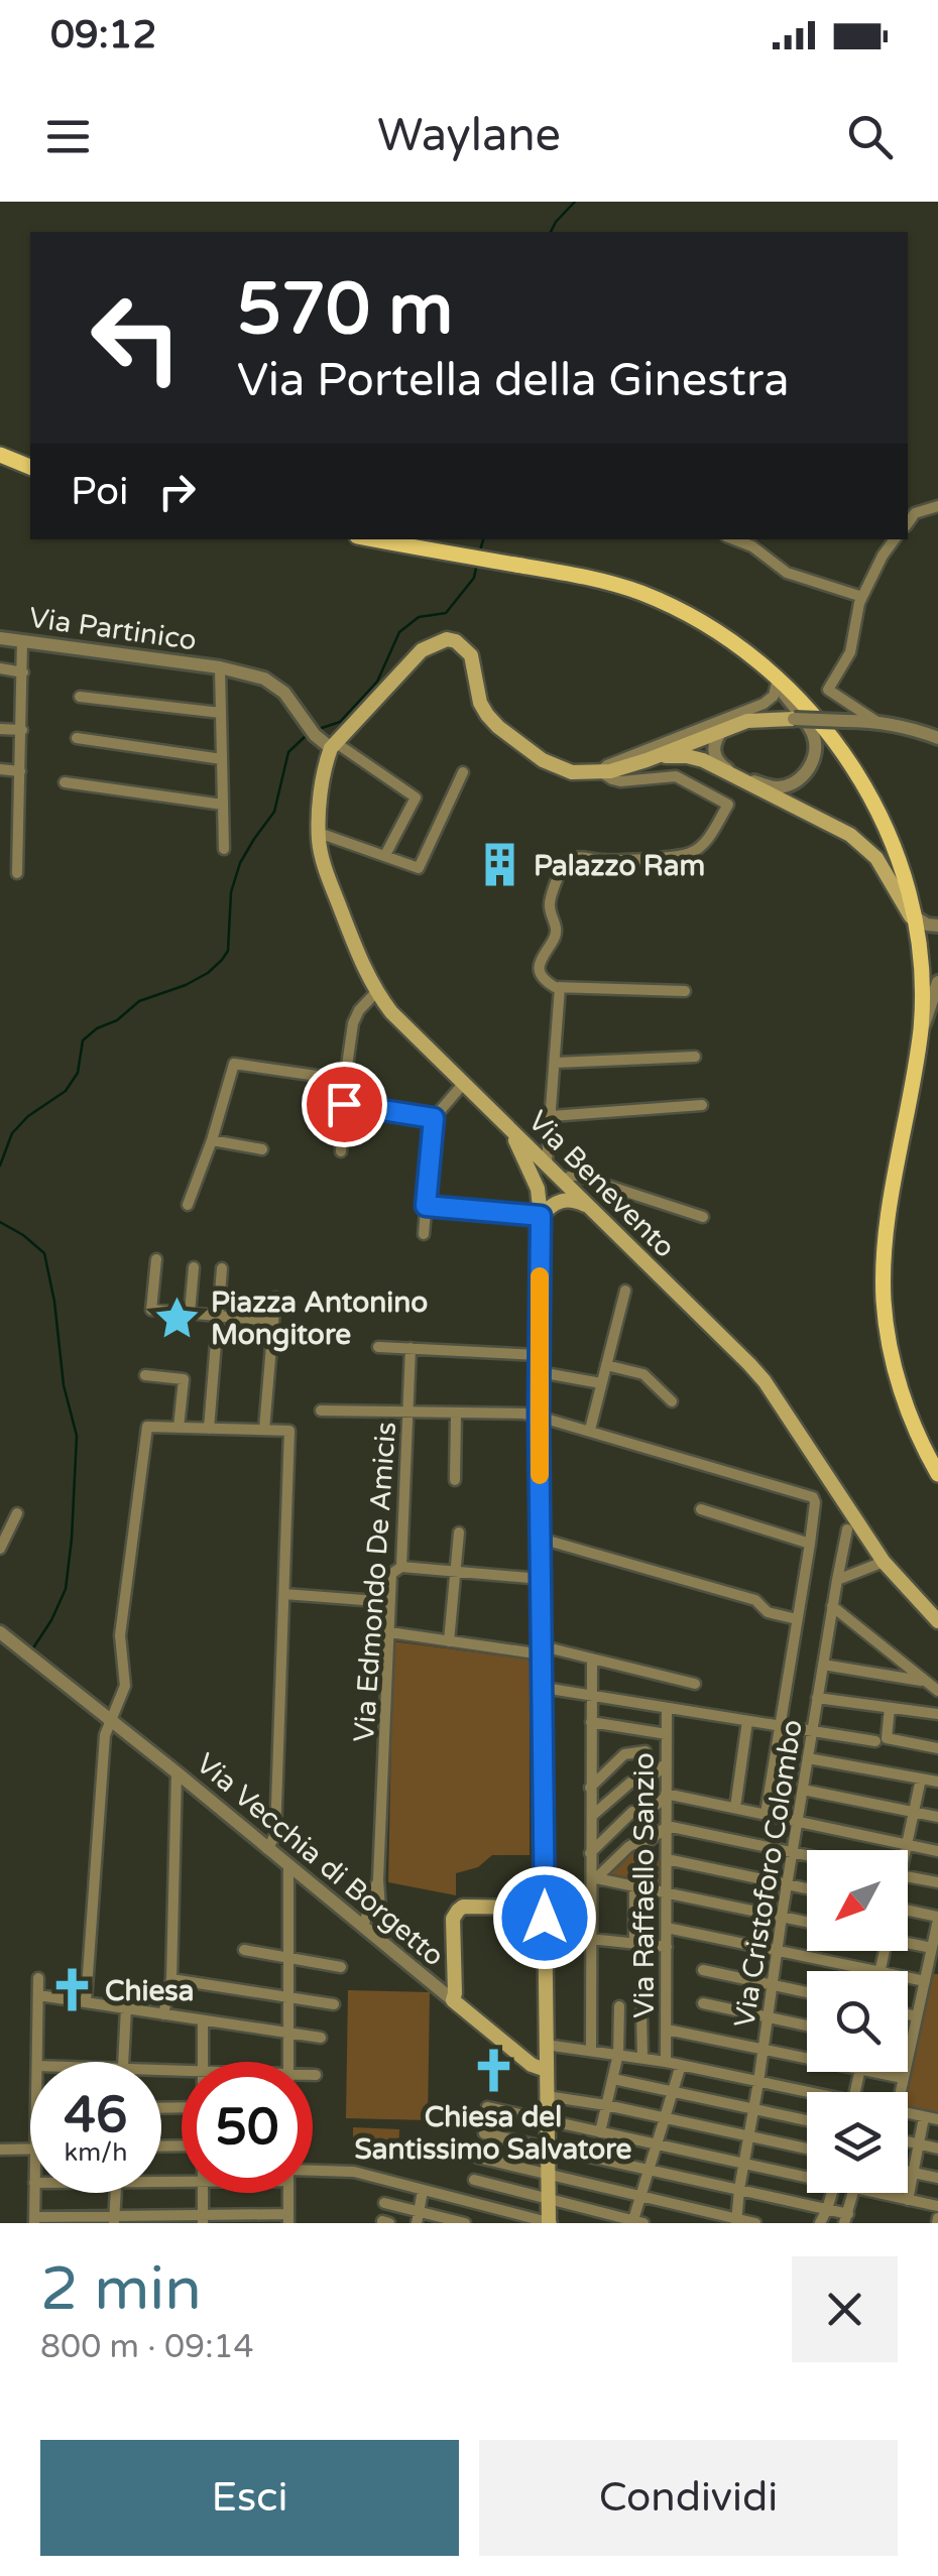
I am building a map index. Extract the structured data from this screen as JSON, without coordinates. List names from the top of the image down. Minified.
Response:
{"streets":{"main road":["Via Benevento","Via Vecchia di Borgetto"],"street":["Via Partinico","Via Edmondo De Amicis","Via Cristoforo Colombo","Via Raffaello Sanzio"]},"crossings":[["Via Partinico","Via Benevento"]],"places":{"building":["Palazzo Ram"],"place":["Piazza Antonino Mongitore"],"church":["Chiesa","Chiesa del Santissimo Salvatore"]},"north":"bottom left","page":{"status":"09:12","header":"Waylane","turn":["570 m","Via Portella della Ginestra"],"then":"Poi","speed":"46 km/h","limit":"50","heading":["2 min","800 m · 09:14"],"buttons":["Esci","Condividi"]}}
